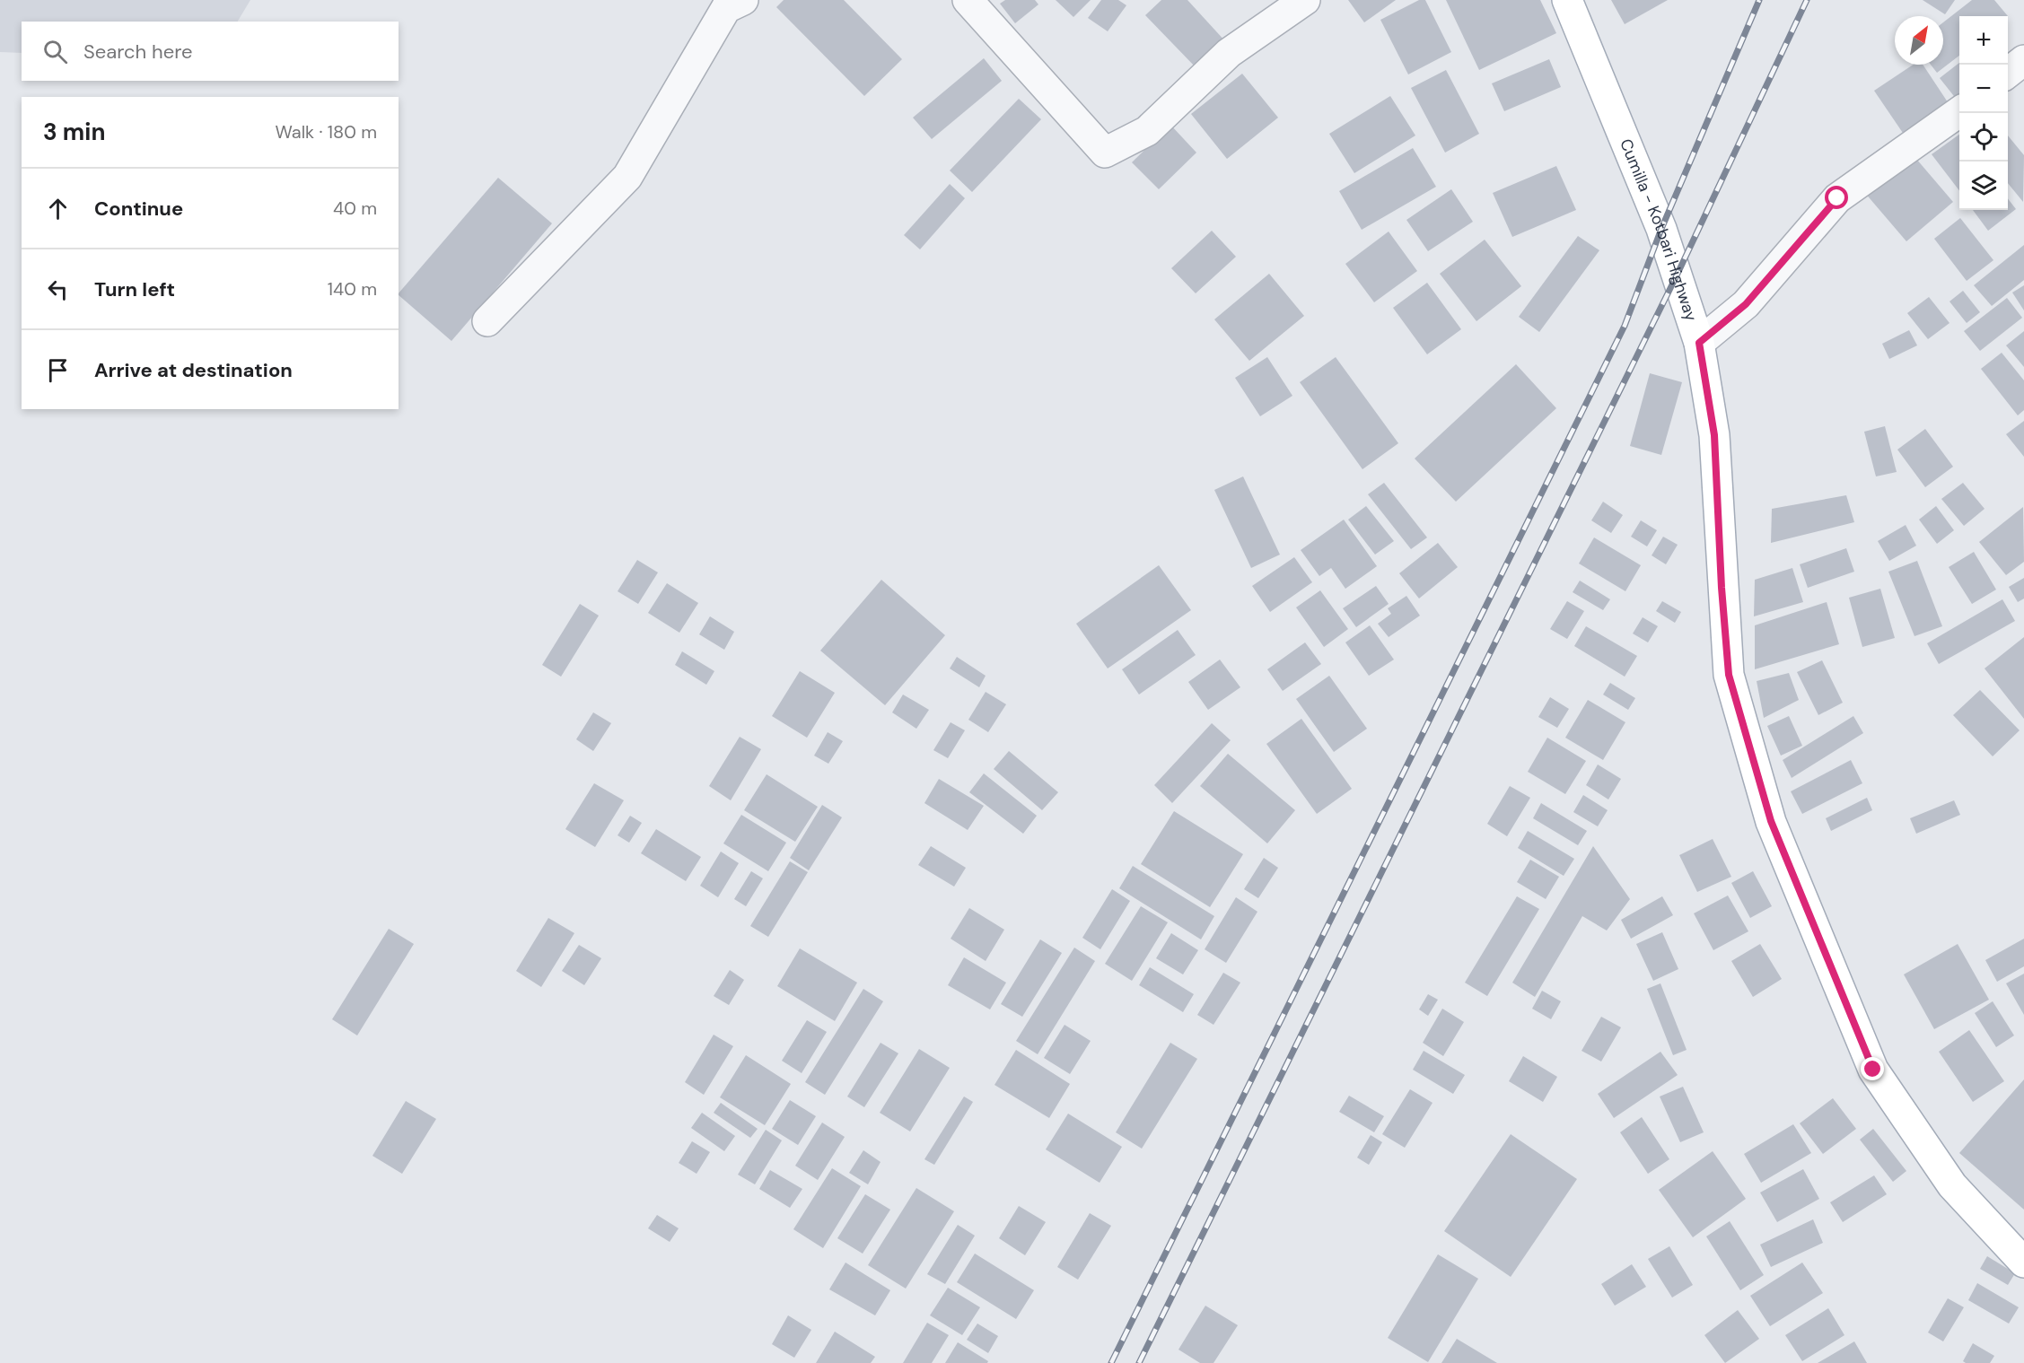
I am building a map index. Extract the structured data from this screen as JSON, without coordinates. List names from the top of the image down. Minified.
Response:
{"streets":{"main road":["Cumilla - Kotbari Highway"]},"north":"top right","page":{"map_buttons":["+","−"],"search":"Search here","heading":["3 min","Walk · 180 m"],"list":[["Continue","40 m"],["Turn left","140 m"],"Arrive at destination"]}}
